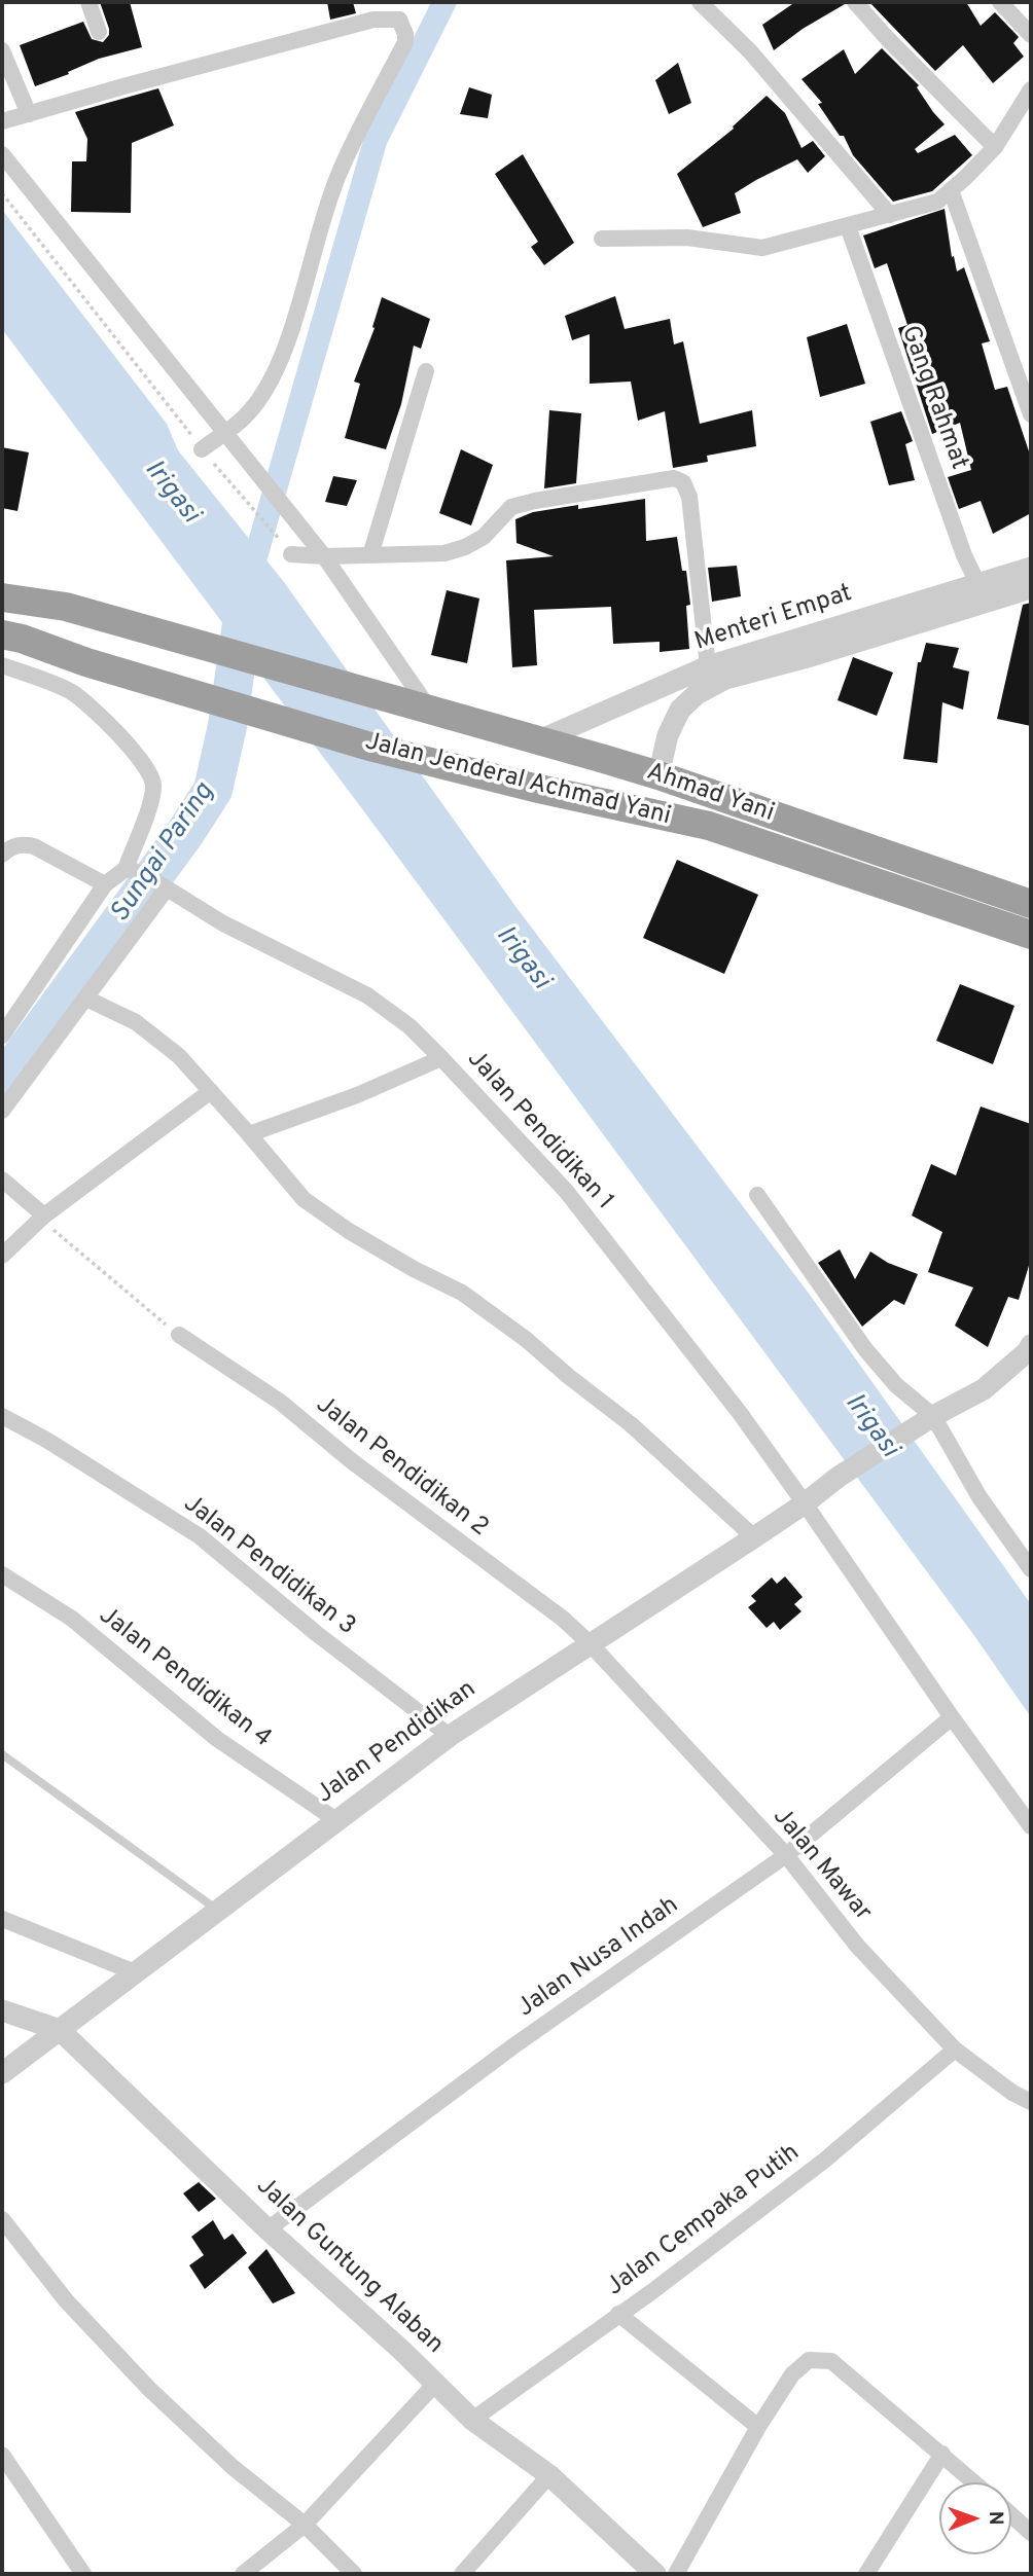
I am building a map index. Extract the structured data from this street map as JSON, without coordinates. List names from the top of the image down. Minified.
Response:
{"streets":{"highway":["Jalan Jenderal Achmad Yani","Ahmad Yani"],"street":["Gang Rahmat","Menteri Empat","Jalan Pendidikan 1","Jalan Pendidikan 2","Jalan Pendidikan 3","Jalan Pendidikan 4","Jalan Pendidikan","Jalan Mawar","Jalan Nusa Indah","Jalan Cempaka Putih","Jalan Guntung Alaban"]},"crossings":[["Gang Rahmat","Menteri Empat"],["Menteri Empat","Ahmad Yani"],["Jalan Jenderal Achmad Yani","Ahmad Yani"],["Jalan Pendidikan 1","Jalan Pendidikan"],["Jalan Pendidikan 1","Jalan Nusa Indah"],["Jalan Pendidikan 2","Jalan Pendidikan"],["Jalan Pendidikan 2","Jalan Mawar"],["Jalan Pendidikan 3","Jalan Pendidikan"],["Jalan Pendidikan 4","Jalan Pendidikan"],["Jalan Pendidikan","Jalan Mawar"],["Jalan Pendidikan","Jalan Guntung Alaban"],["Jalan Mawar","Jalan Nusa Indah"],["Jalan Mawar","Jalan Cempaka Putih"],["Jalan Nusa Indah","Jalan Guntung Alaban"],["Jalan Cempaka Putih","Jalan Guntung Alaban"]],"water":["Irigasi","Sungai Paring"],"north":"right"}
